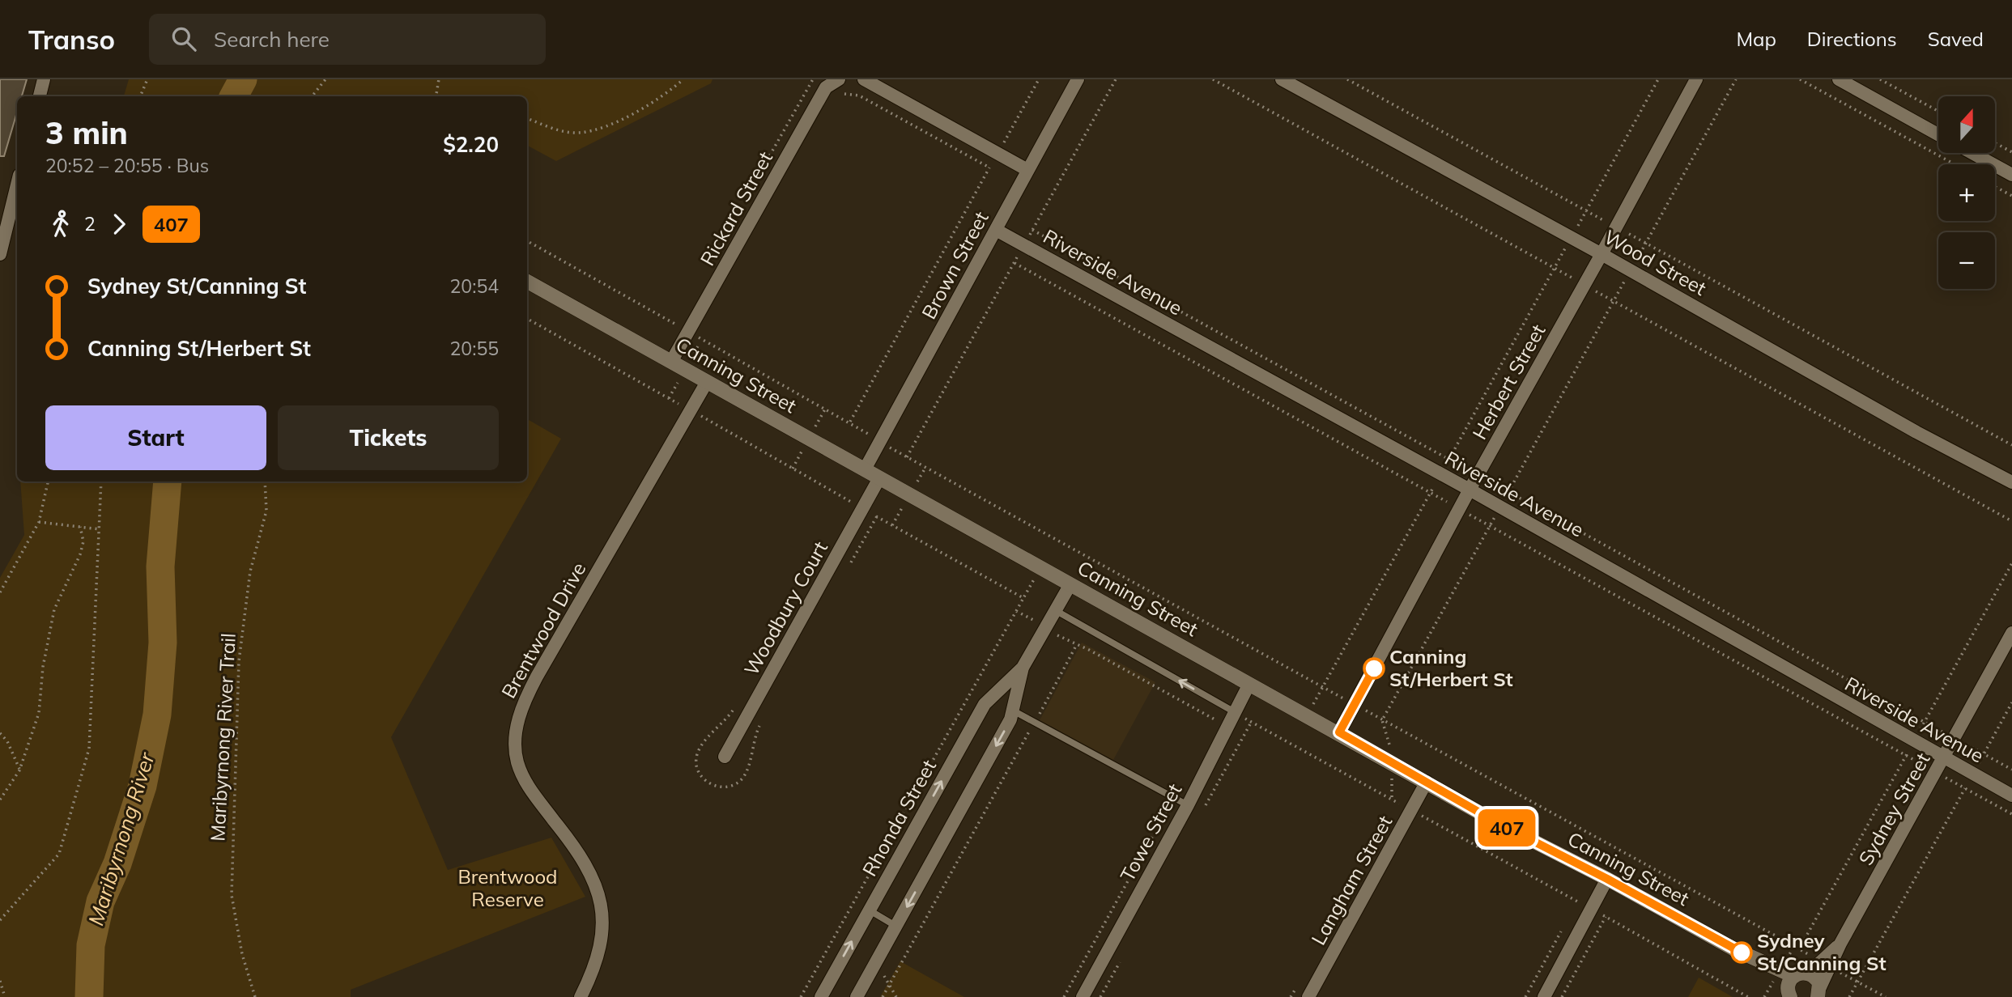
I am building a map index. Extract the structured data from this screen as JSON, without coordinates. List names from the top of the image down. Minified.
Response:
{"streets":{"street":["Rickard Street","Wood Street","Brown Street","Riverside Avenue","Canning Street","Herbert Street","Woodbury Court","Brentwood Drive","Sydney Street","Rhonda Street","Towe Street","Langham Street"],"path":["Maribyrnong River Trail"]},"crossings":[["Rickard Street","Canning Street"],["Wood Street","Herbert Street"],["Brown Street","Riverside Avenue"],["Brown Street","Canning Street"],["Riverside Avenue","Herbert Street"],["Riverside Avenue","Sydney Street"],["Canning Street","Herbert Street"],["Canning Street","Woodbury Court"],["Canning Street","Brentwood Drive"],["Canning Street","Sydney Street"],["Canning Street","Rhonda Street"],["Canning Street","Towe Street"],["Canning Street","Langham Street"]],"water":["Maribyrnong River"],"parks":["Brentwood Reserve"],"places":["Canning St/Herbert St","Sydney St/Canning St"],"lines":["bus line 407"],"north":"top","page":{"header":"Transo","search":"Search here","nav":["Map","Directions","Saved"],"on_map":"407","map_buttons":["+","−"],"heading":["3 min","20:52 – 20:55 · Bus","$2.20"],"legs":["2","407"],"list":[{"name":"Sydney St/Canning St","value":"20:54"},{"name":"Canning St/Herbert St","value":"20:55"}],"buttons":["Start","Tickets"]}}
